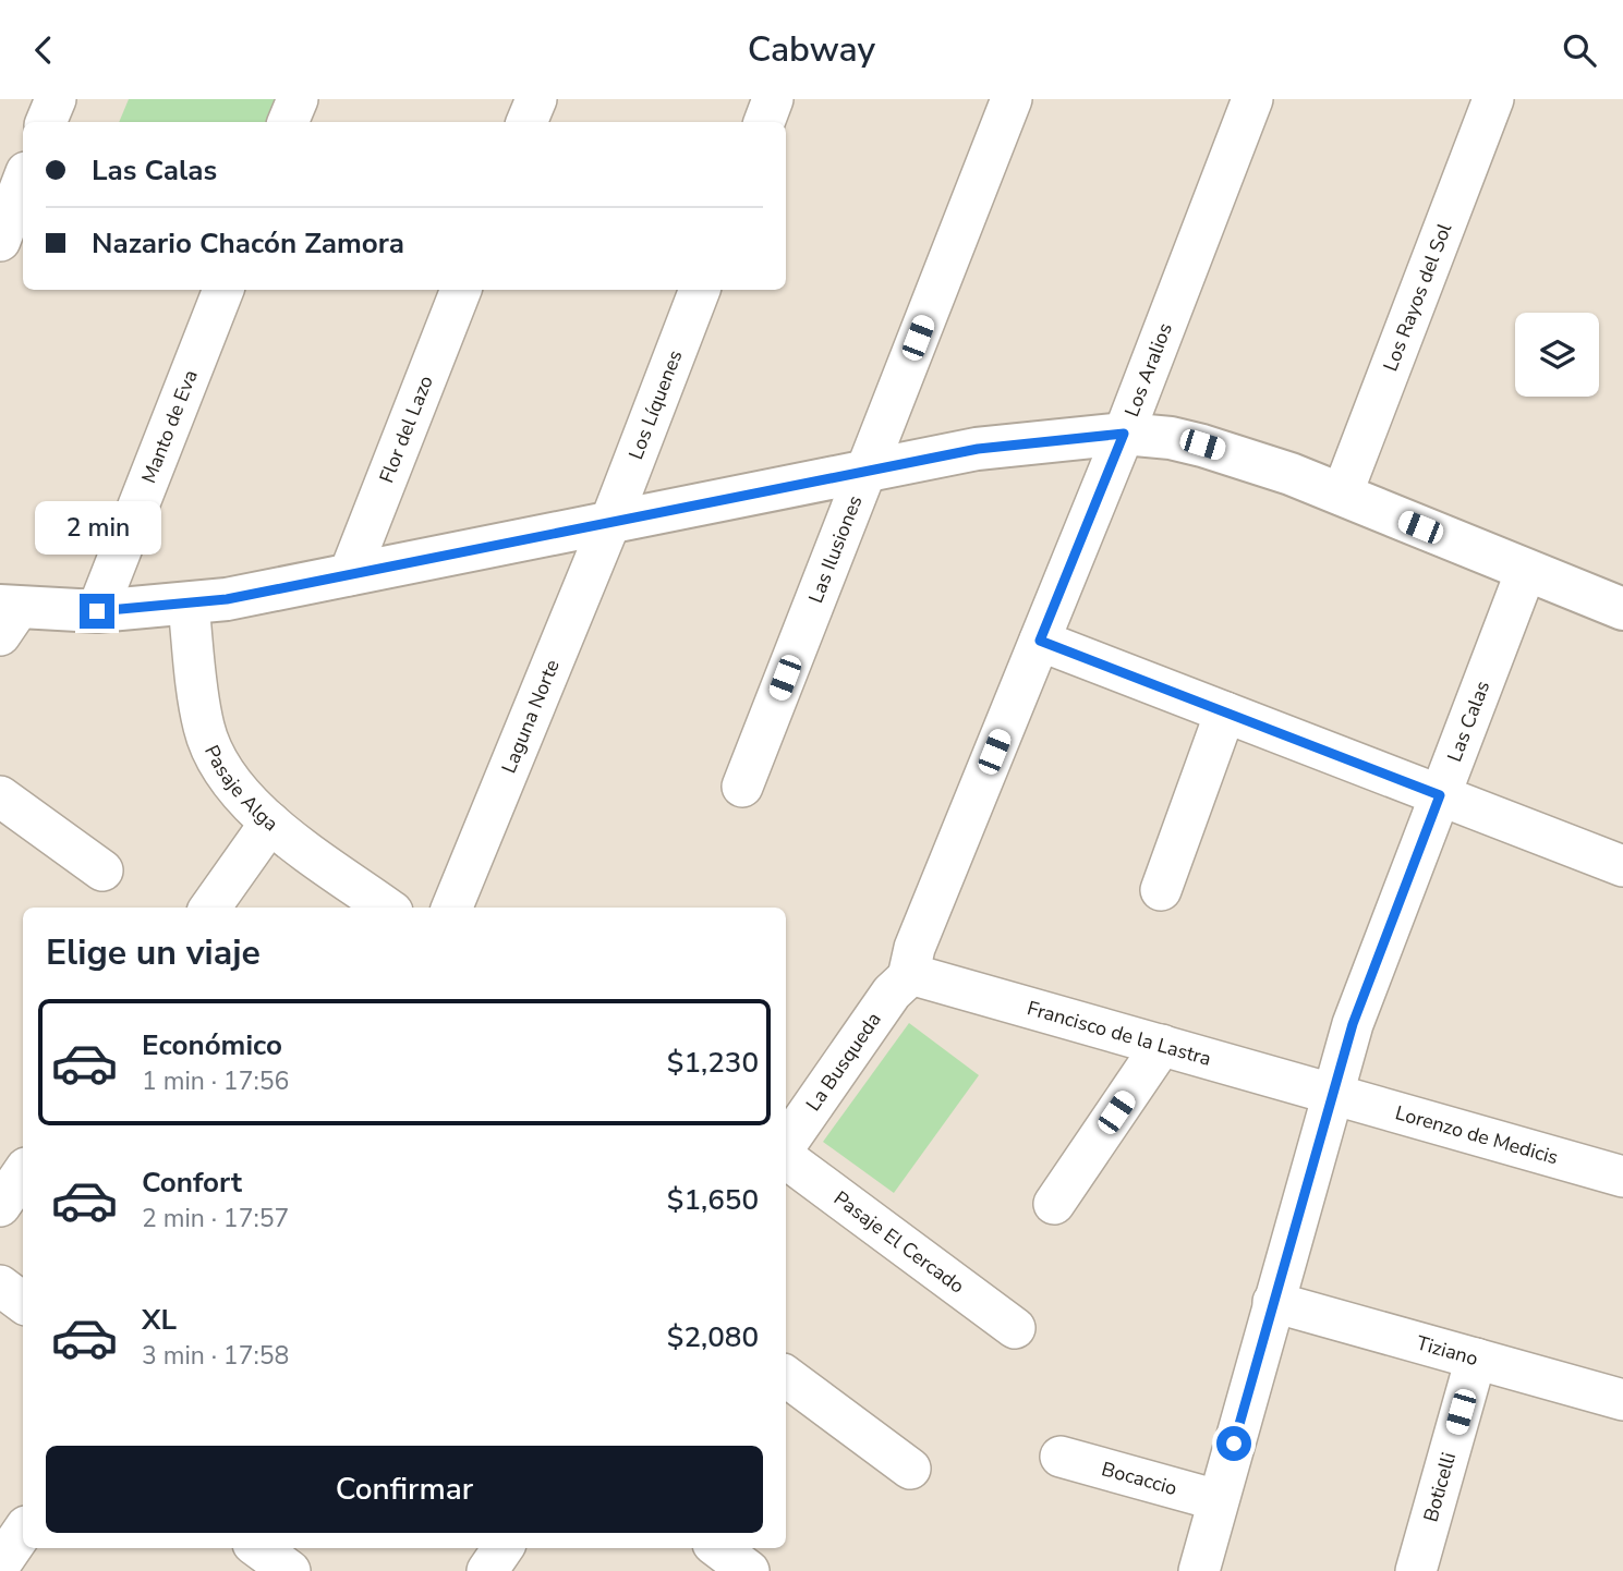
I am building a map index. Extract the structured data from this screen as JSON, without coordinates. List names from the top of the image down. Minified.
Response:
{"streets":{"street":["Los Rayos del Sol","Los Aralios","Los Líquenes","Manto de Eva","Flor del Lazo","Las Ilusiones","Laguna Norte","Las Calas","Pasaje Alga","Francisco de la Lastra","La Busqueda","Lorenzo de Medicis","Pasaje El Cercado","Tiziano","Bocaccio","Boticelli"]},"crossings":[["Los Aralios","Francisco de la Lastra"],["Los Aralios","La Busqueda"],["Los Líquenes","Laguna Norte"],["Las Calas","Francisco de la Lastra"],["Las Calas","Lorenzo de Medicis"],["Las Calas","Tiziano"],["Las Calas","Bocaccio"],["Francisco de la Lastra","La Busqueda"],["Francisco de la Lastra","Lorenzo de Medicis"],["Tiziano","Boticelli"]],"page":{"header":"Cabway","banner":["Las Calas","Nazario Chacón Zamora"],"bubble":"2 min","heading":"Elige un viaje","list":[{"name":"Económico","note":"1 min · 17:56","value":"$1,230"},{"name":"Confort","note":"2 min · 17:57","value":"$1,650"},{"name":"XL","note":"3 min · 17:58","value":"$2,080"}],"buttons":"Confirmar"}}
